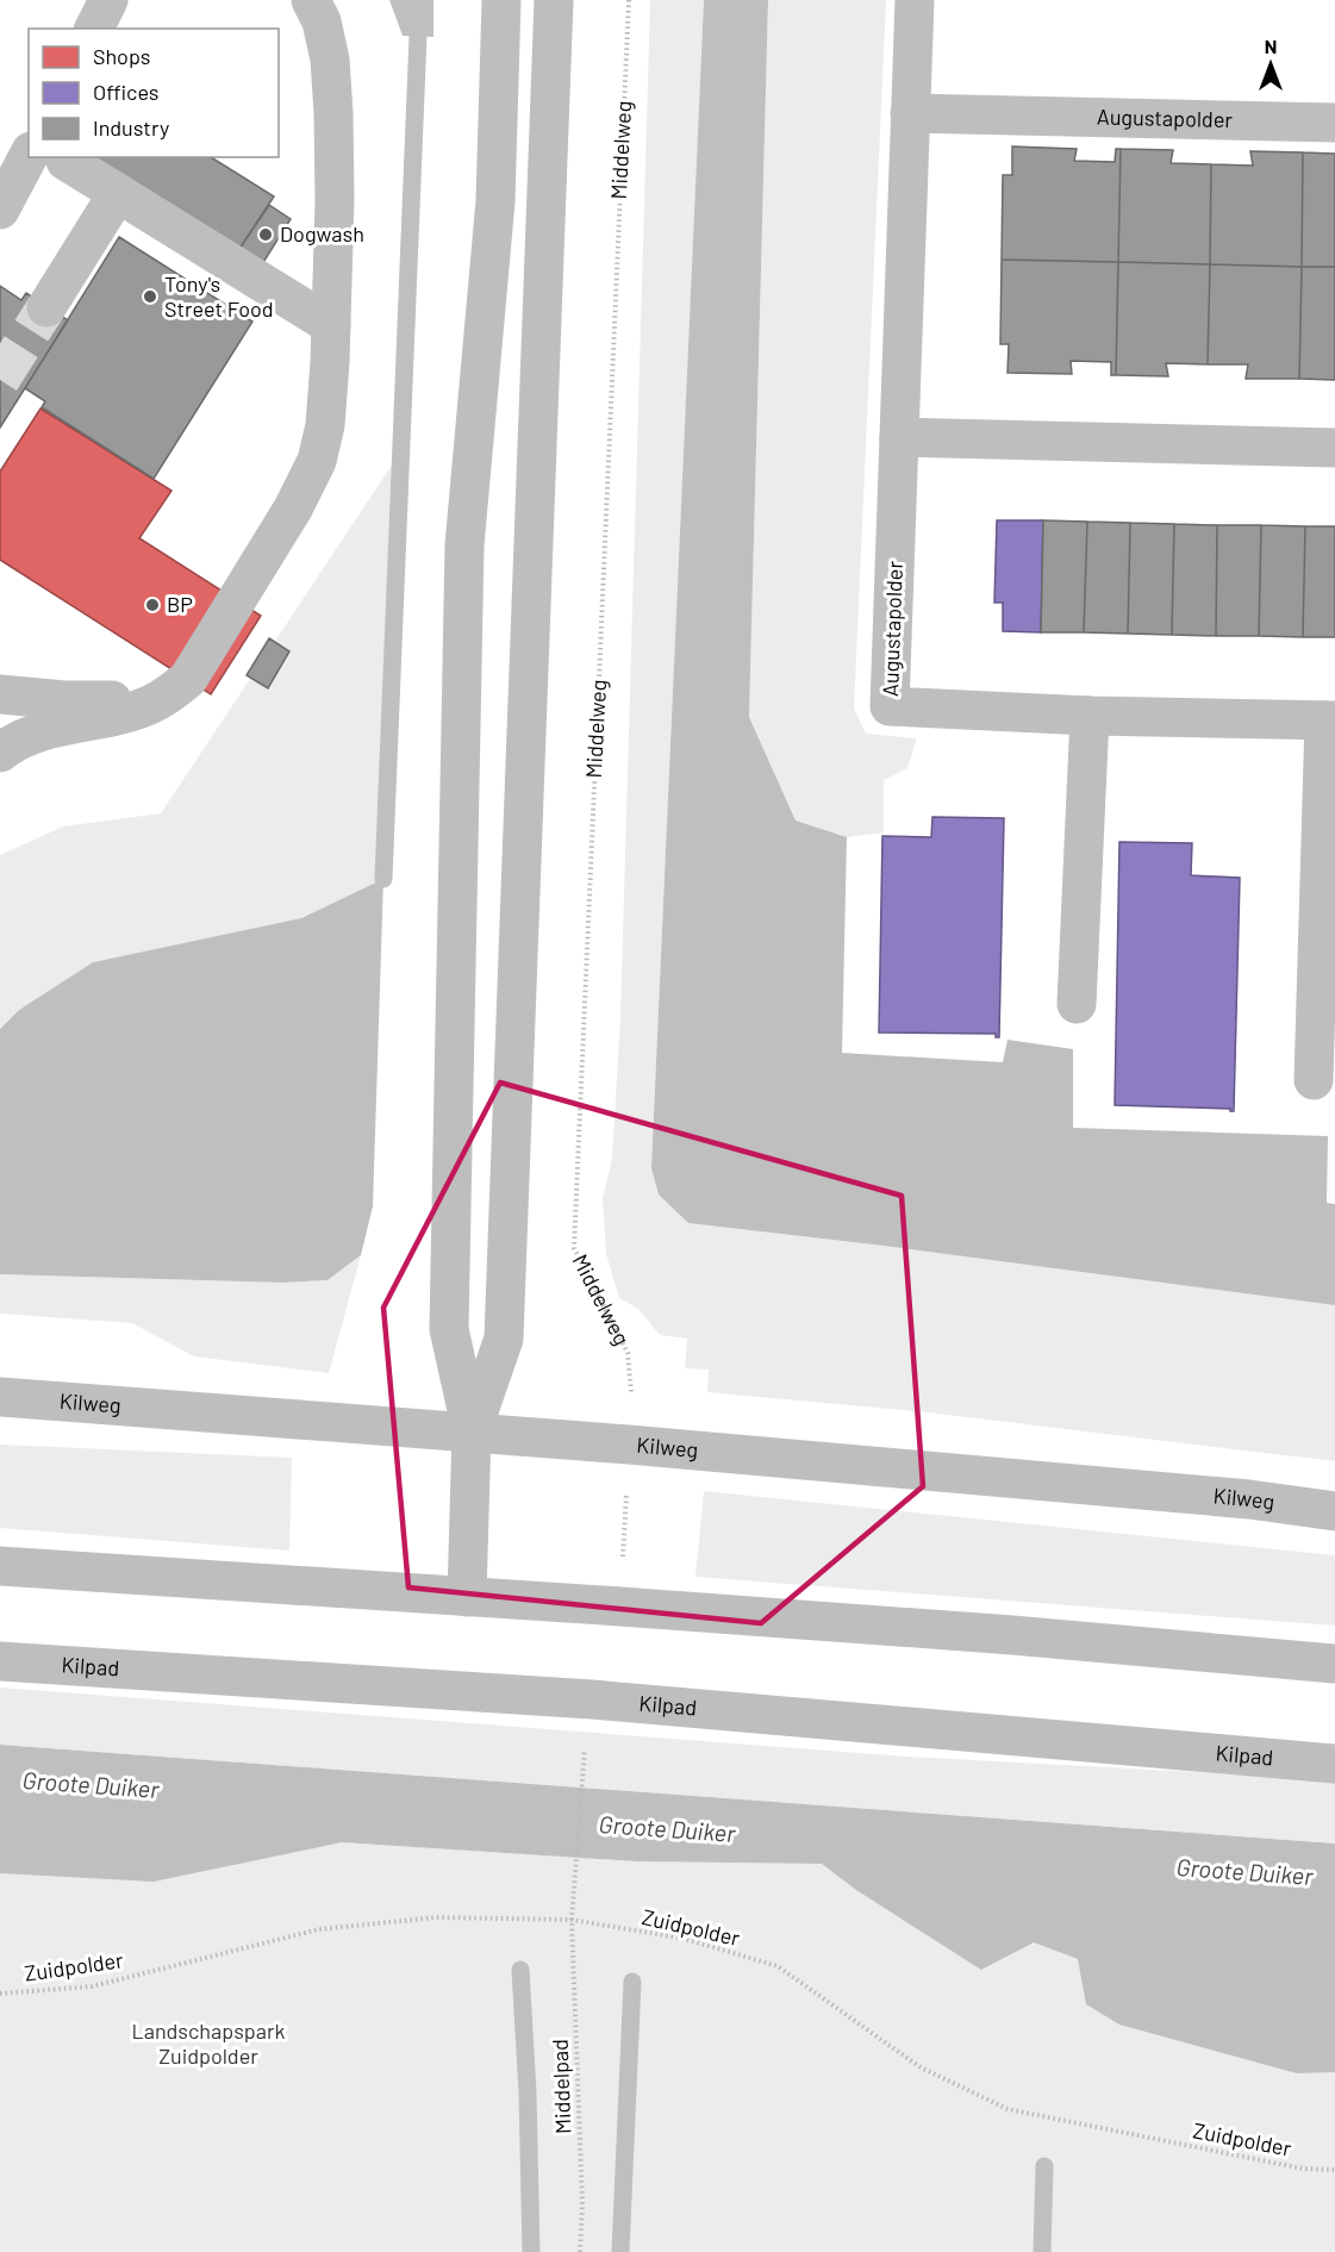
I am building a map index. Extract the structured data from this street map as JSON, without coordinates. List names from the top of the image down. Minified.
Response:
{"streets":{"main road":["Augustapolder","Kilweg","Kilpad"],"path":["Middelweg","Zuidpolder","Middelpad"]},"crossings":[["Middelweg","Kilweg"],["Zuidpolder","Middelpad"]],"water":["Groote Duiker"],"parks":["Landschapspark Zuidpolder"],"places":["Dogwash","Tony's Street Food","BP"],"legend":["Shops","Offices","Industry"],"north":"top"}
